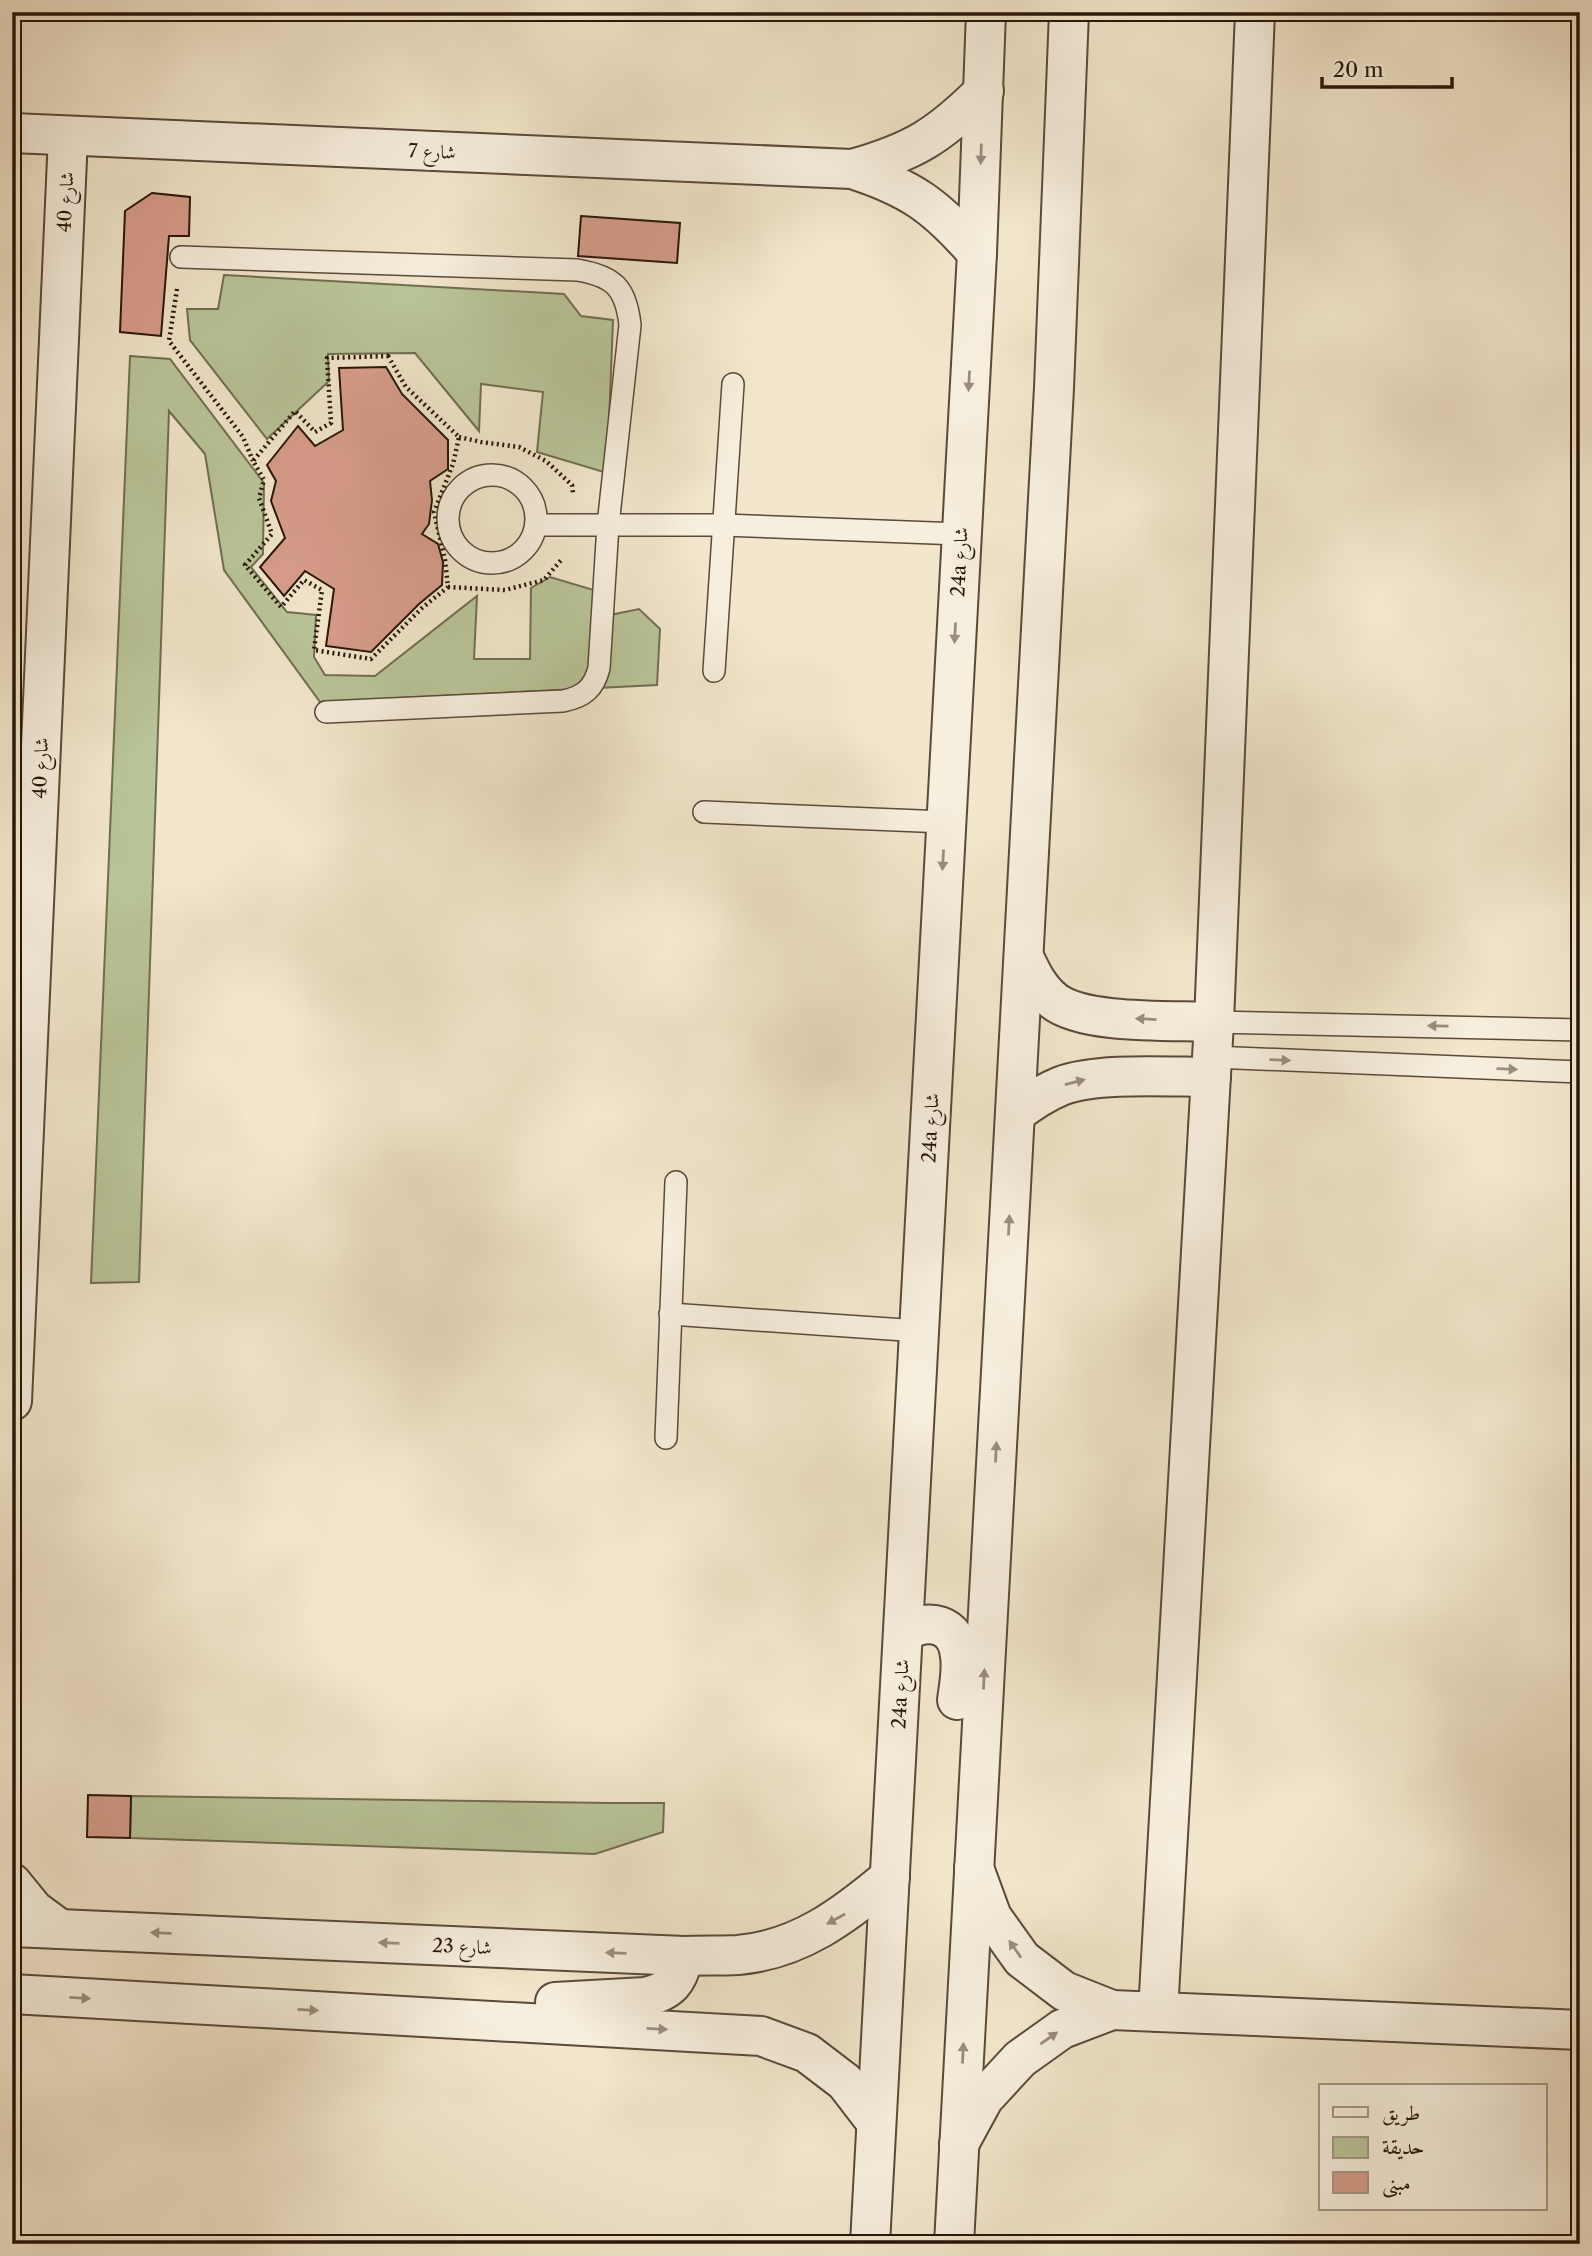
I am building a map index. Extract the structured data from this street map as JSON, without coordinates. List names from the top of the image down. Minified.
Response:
{"streets":{"street":["شارع 7","شارع 40","24a شارع","شارع 23"]},"crossings":[["شارع 7","شارع 40"],["شارع 7","24a شارع"],["24a شارع","شارع 23"]],"legend":["طريق","حديقة","مبنى"],"scale_bar":"20 m"}
